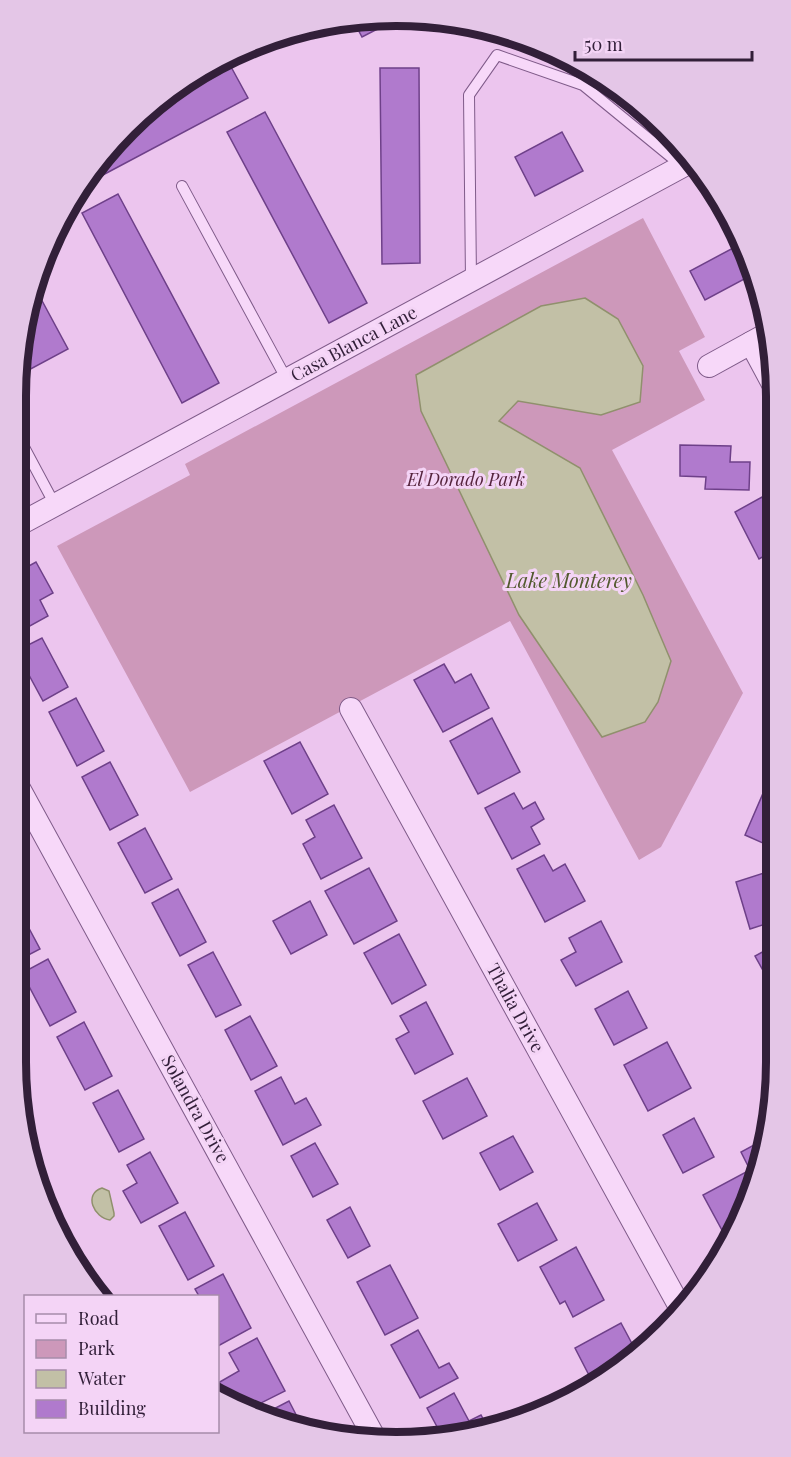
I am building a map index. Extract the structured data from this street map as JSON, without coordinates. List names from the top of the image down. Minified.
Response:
{"streets":{"street":["Casa Blanca Lane","Thalia Drive","Solandra Drive"]},"water":["Lake Monterey"],"parks":["El Dorado Park"],"legend":["Road","Park","Water","Building"],"scale_bar":"50 m"}
